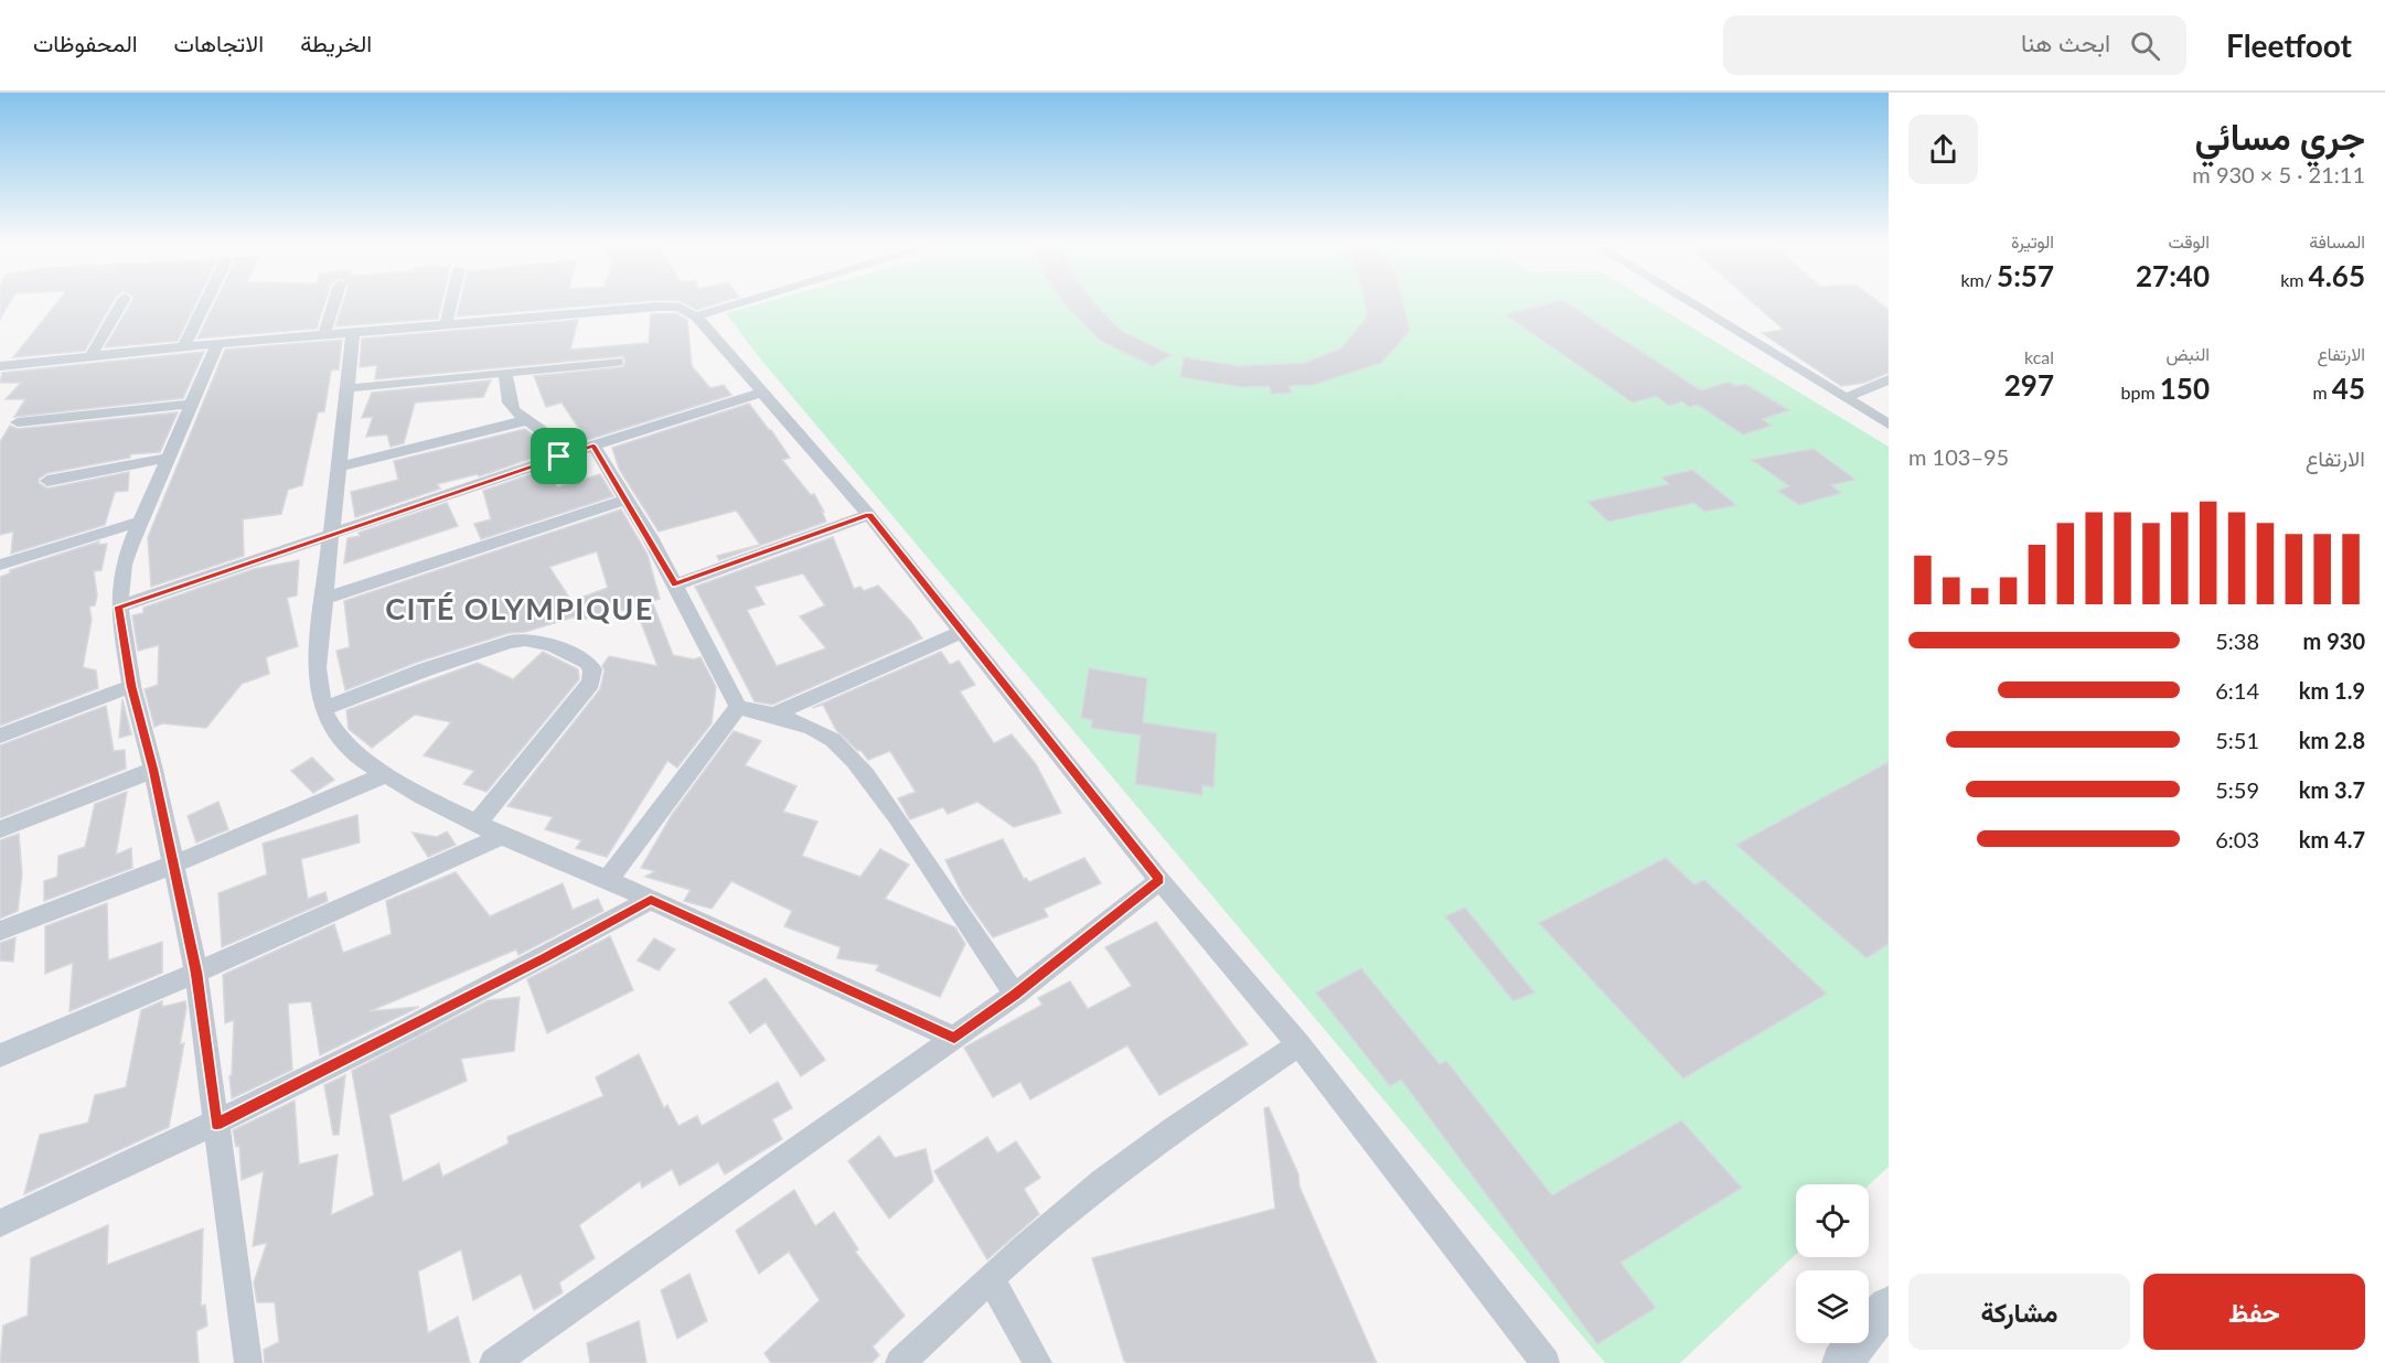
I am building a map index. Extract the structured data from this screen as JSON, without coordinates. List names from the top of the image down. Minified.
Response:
{"districts":["CITÉ OLYMPIQUE"],"page":{"header":"Fleetfoot","search":"ابحث هنا","nav":["الخريطة","الاتجاهات","المحفوظات"],"heading":["جري مسائي","21:11 · 5 × 930 m"],"stats":[["المسافة","4.65 km"],["الوقت","27:40"],["الوتيرة","5:57 /km"],["الارتفاع","45 m"],["النبض","150 bpm"],["kcal","297"]],"chart":["الارتفاع","95–103 m"],"list":[{"name":"930 m","note":"5:38"},{"name":"1.9 km","note":"6:14"},{"name":"2.8 km","note":"5:51"},{"name":"3.7 km","note":"5:59"},{"name":"4.7 km","note":"6:03"}],"buttons":["حفظ","مشاركة"]}}
